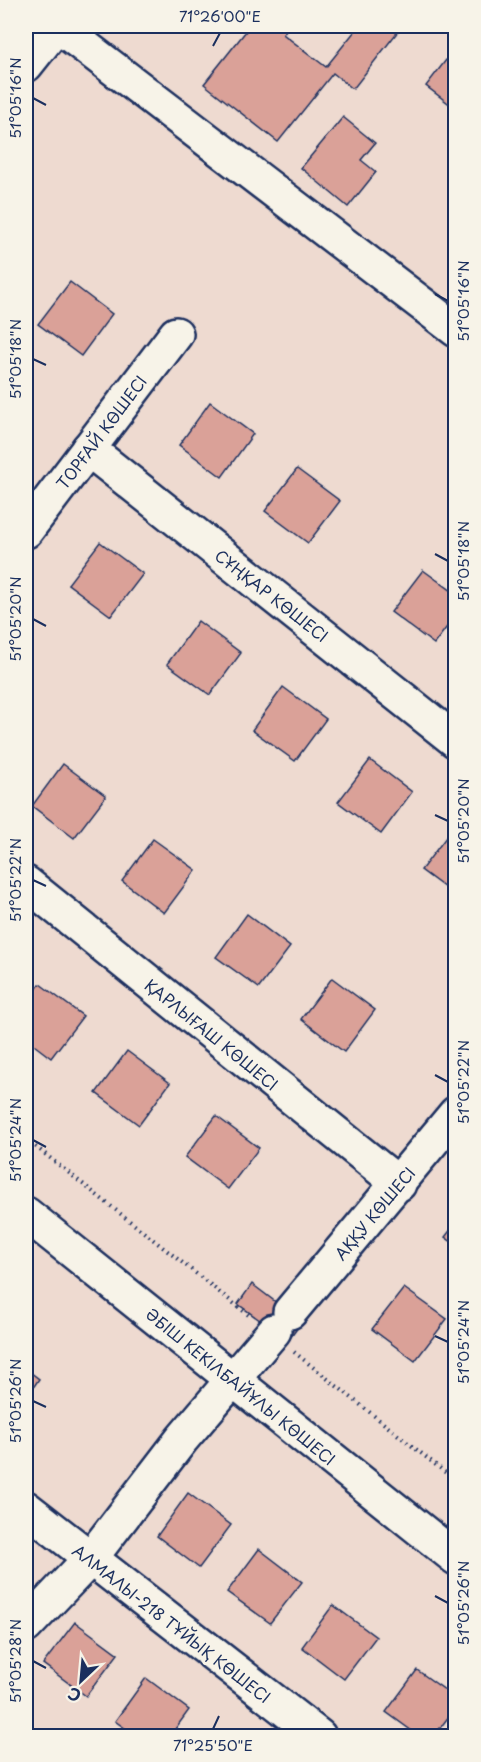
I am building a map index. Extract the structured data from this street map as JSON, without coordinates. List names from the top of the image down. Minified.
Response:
{"streets":{"street":["ТОРҒАЙ КӨШЕСІ","СҰҢҚАР КӨШЕСІ","ҚАРЛЫҒАШ КӨШЕСІ","АҚҚУ КӨШЕСІ","ӘБІШ КЕКІЛБАЙҰЛЫ КӨШЕСІ","АЛМАЛЫ-218 ТҰЙЫҚ КӨШЕСІ"]},"crossings":[["ТОРҒАЙ КӨШЕСІ","СҰҢҚАР КӨШЕСІ"],["ҚАРЛЫҒАШ КӨШЕСІ","АҚҚУ КӨШЕСІ"],["АҚҚУ КӨШЕСІ","ӘБІШ КЕКІЛБАЙҰЛЫ КӨШЕСІ"],["АҚҚУ КӨШЕСІ","АЛМАЛЫ-218 ТҰЙЫҚ КӨШЕСІ"]],"north":"bottom left","coordinates":["71°26'00\"E","51°05'16\"N","51°05'18\"N","51°05'20\"N","51°05'22\"N","51°05'24\"N","51°05'26\"N","51°05'28\"N","71°25'50\"E"]}
